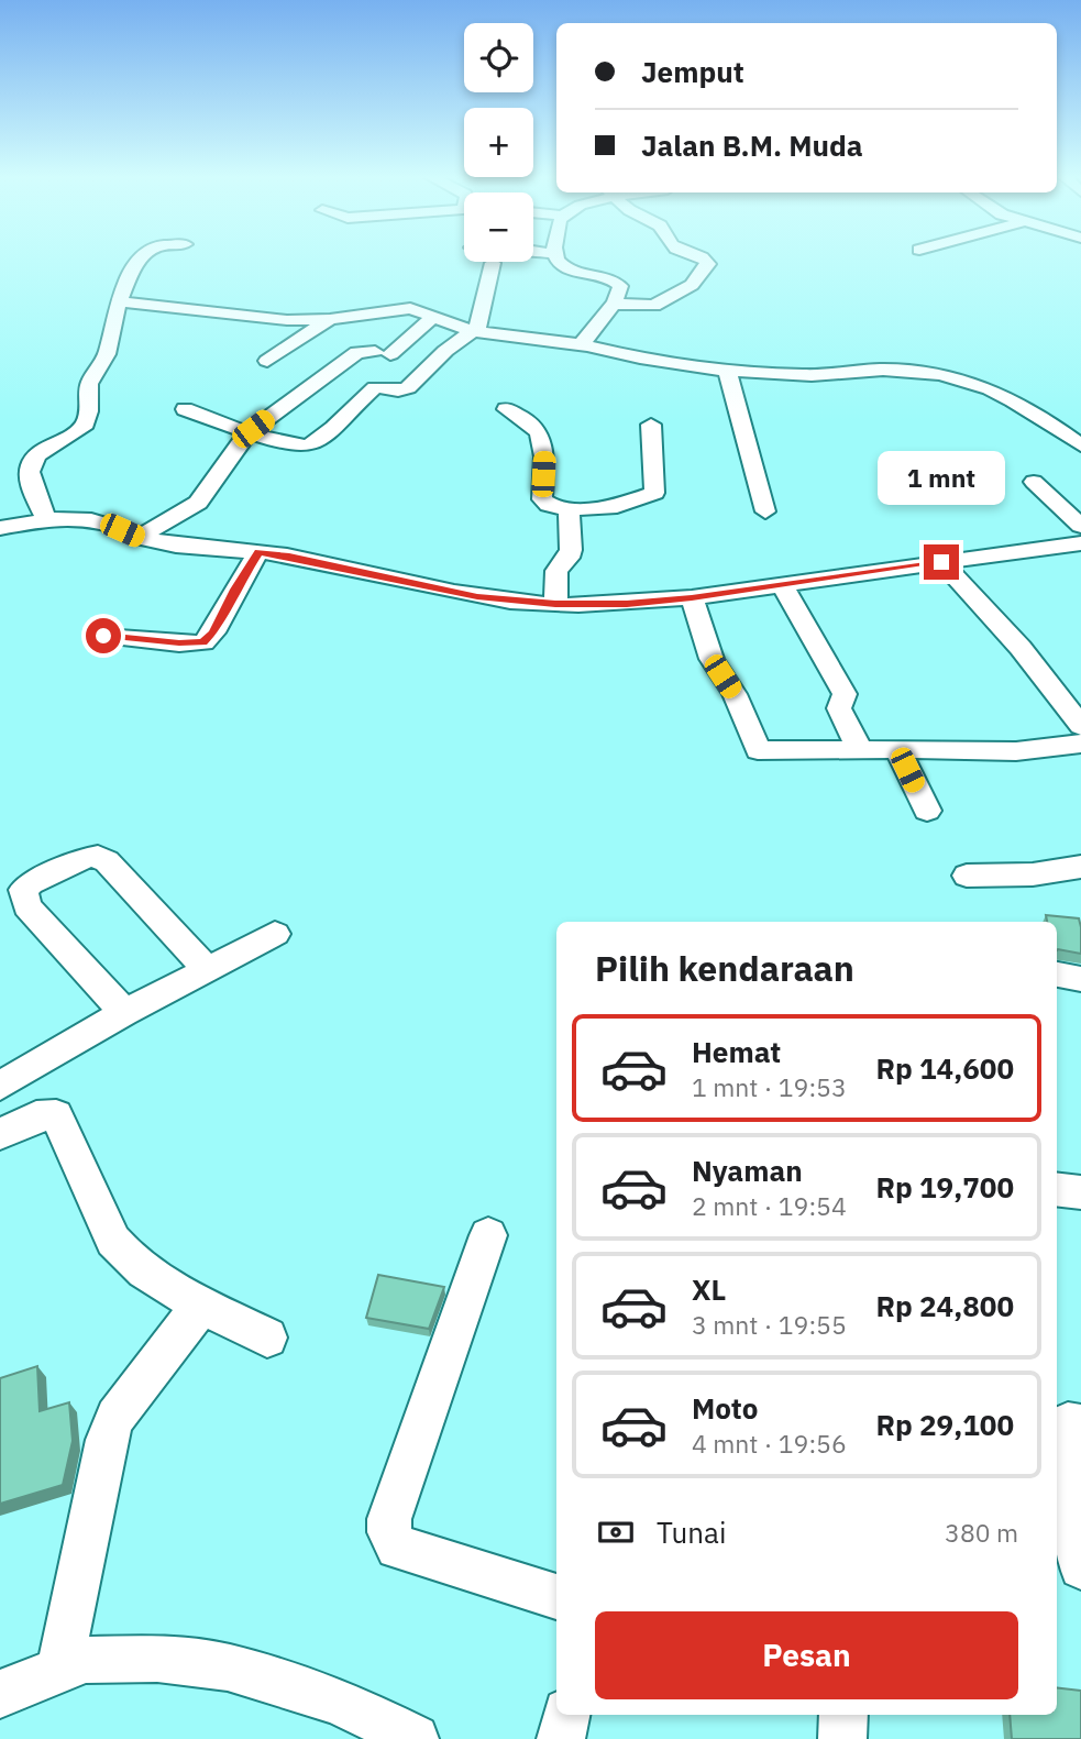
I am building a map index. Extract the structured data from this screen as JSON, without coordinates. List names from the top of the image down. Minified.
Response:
{"page":{"map_buttons":["+","−"],"banner":["Jemput","Jalan B.M. Muda"],"bubble":"1 mnt","heading":"Pilih kendaraan","list":[{"name":"Hemat","note":"1 mnt · 19:53","value":"Rp 14,600"},{"name":"Nyaman","note":"2 mnt · 19:54","value":"Rp 19,700"},{"name":"XL","note":"3 mnt · 19:55","value":"Rp 24,800"},{"name":"Moto","note":"4 mnt · 19:56","value":"Rp 29,100"}],"pay":["Tunai","380 m"],"buttons":"Pesan"}}
